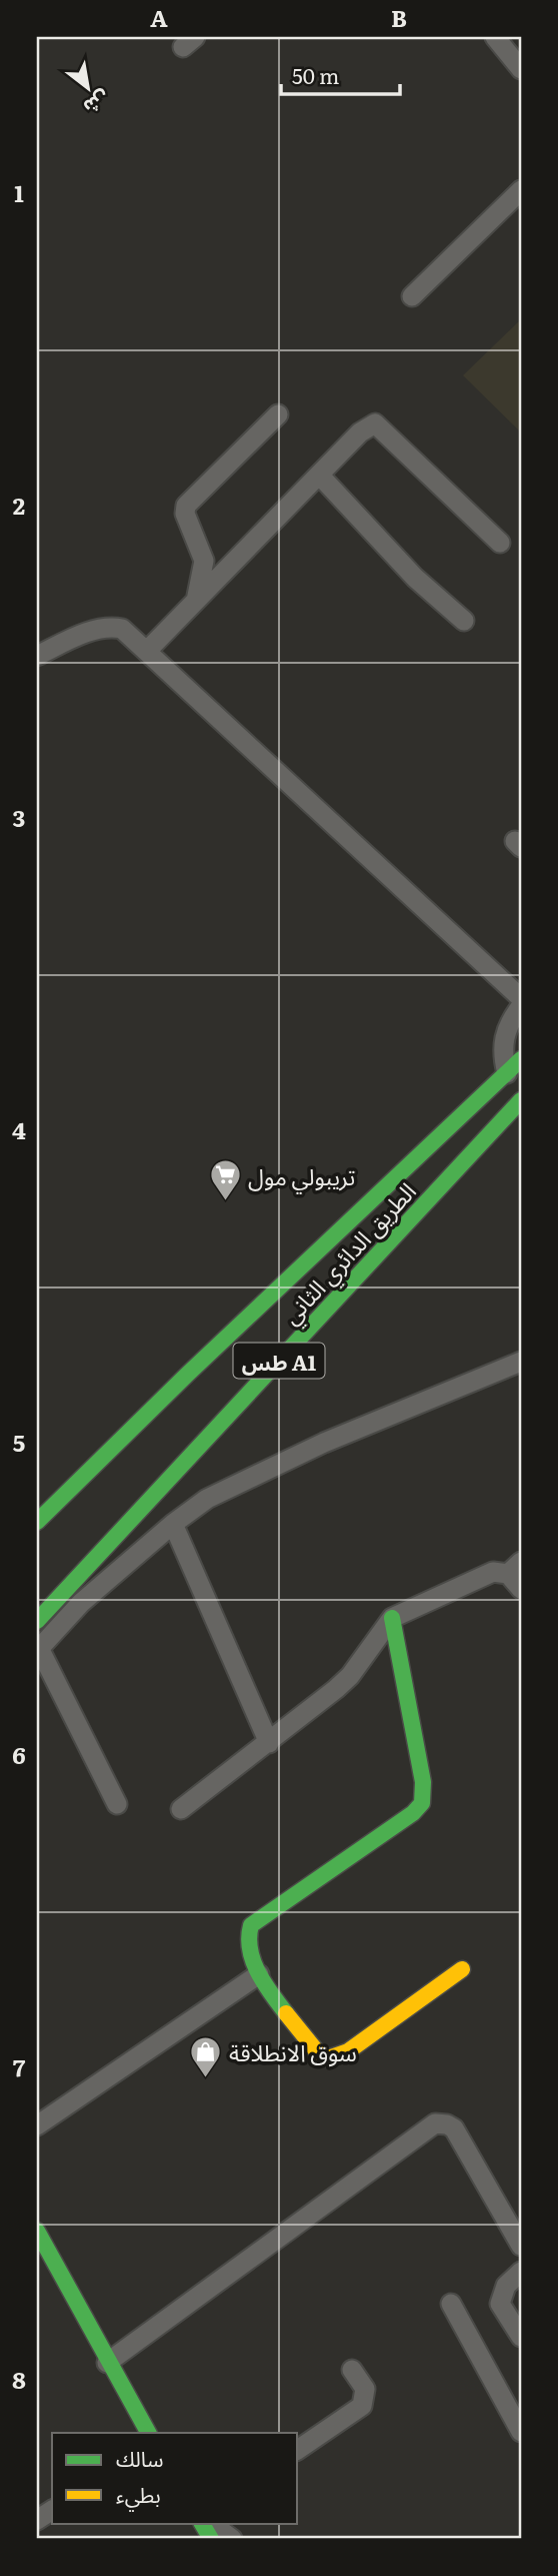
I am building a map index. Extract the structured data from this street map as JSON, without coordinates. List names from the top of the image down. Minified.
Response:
{"streets":{"main road":["الطريق الدائري الثاني","طس A1"]},"places":{"supermarket":["تريبولي مول"],"shop":["سوق الانطلاقة"]},"legend":["سالك","بطيء"],"scale_bar":"50 m","north":"bottom right","grid":{"columns":["A","B"],"rows":["1","2","3","4","5","6","7","8"]}}
